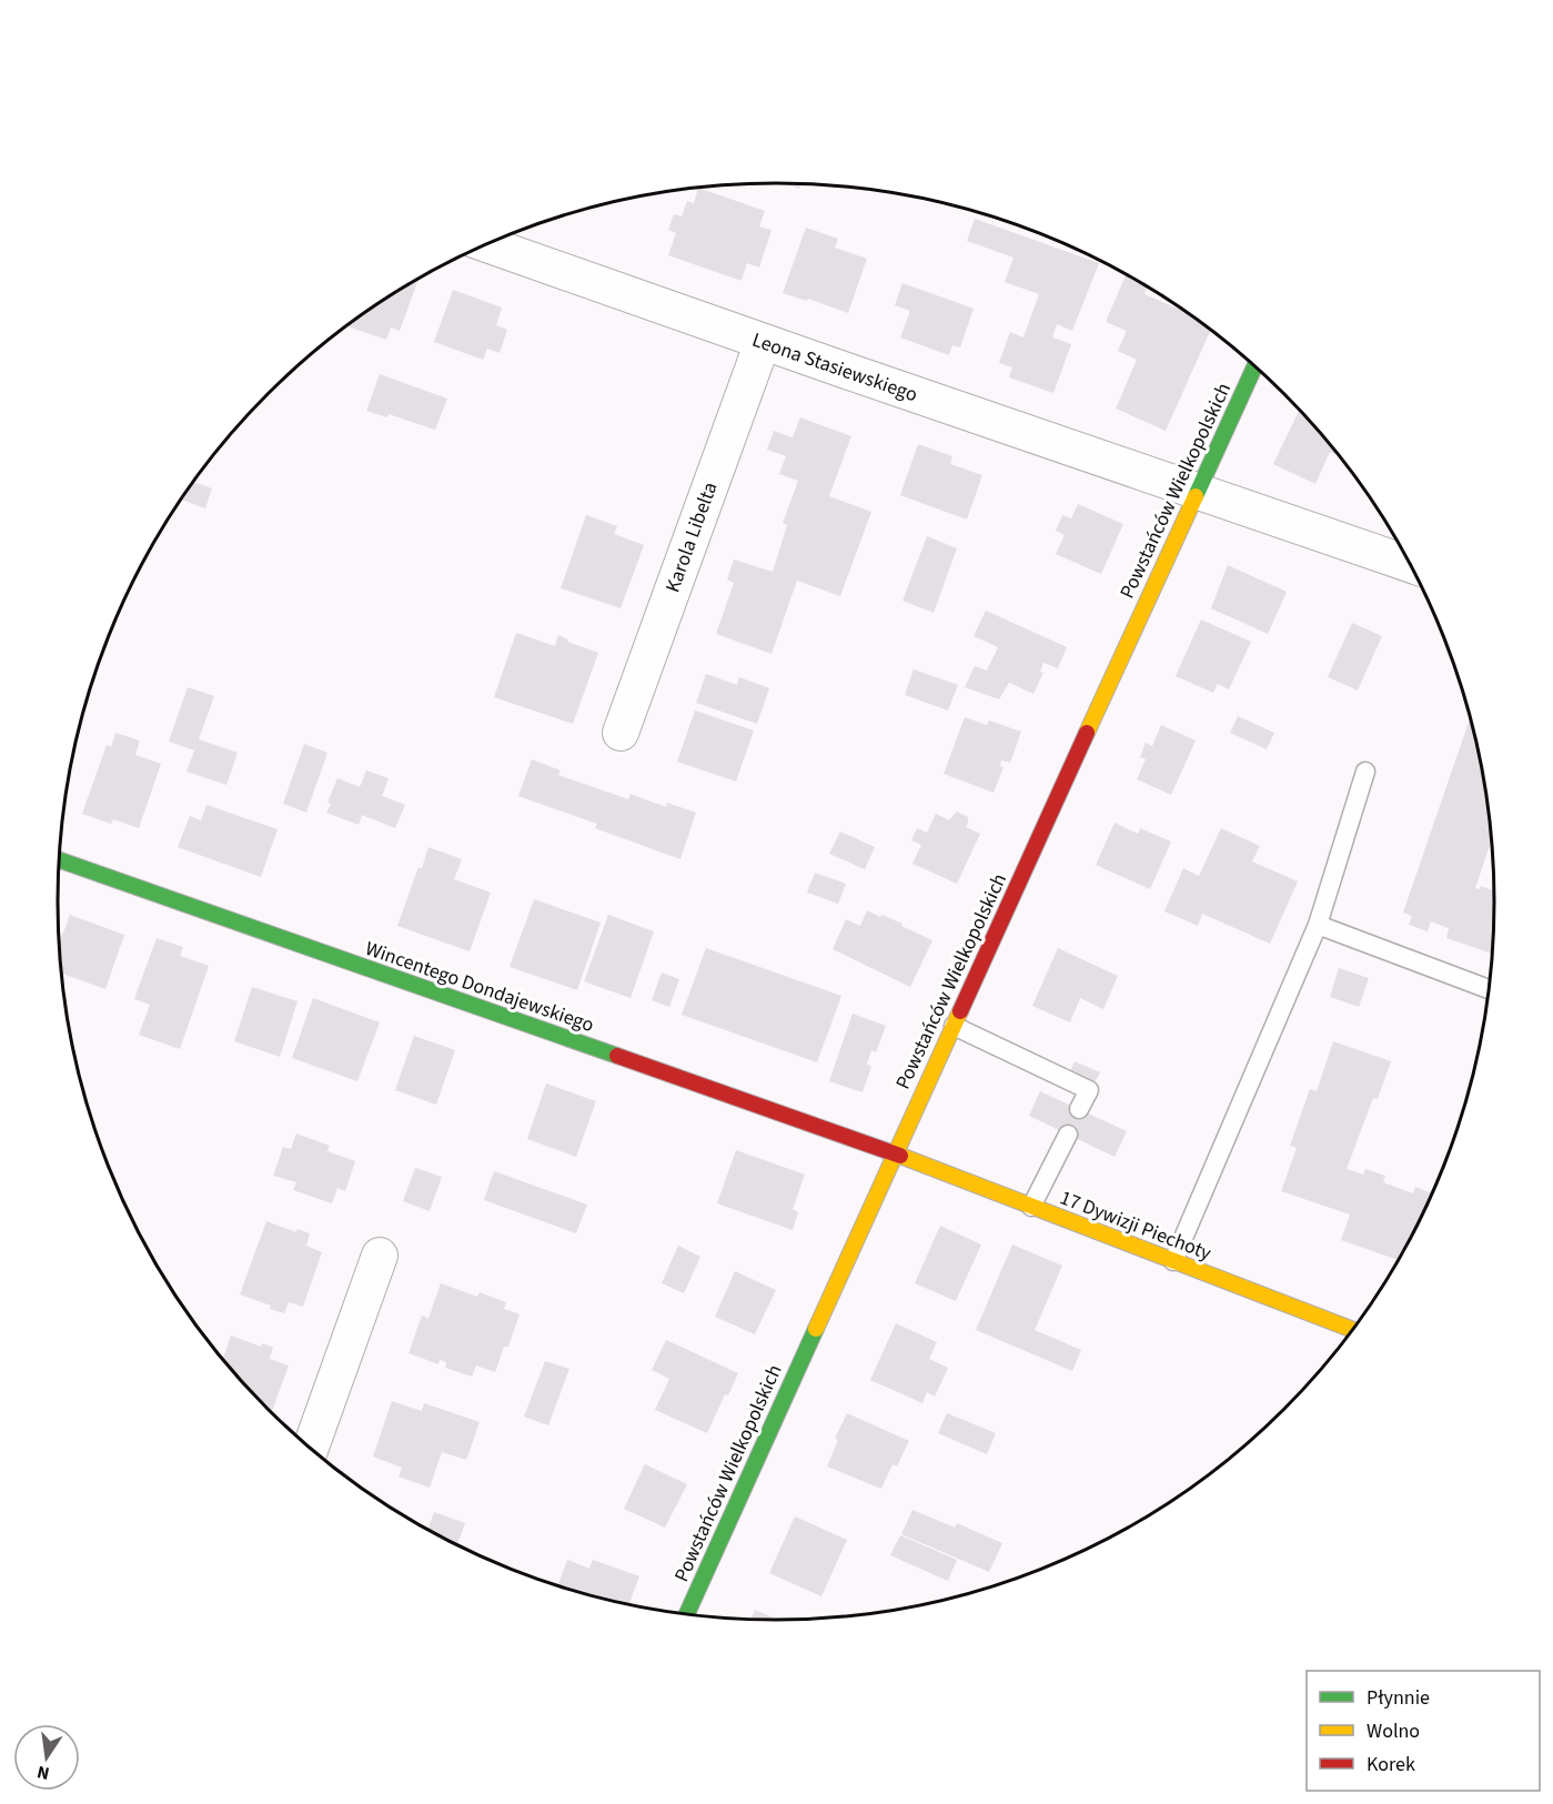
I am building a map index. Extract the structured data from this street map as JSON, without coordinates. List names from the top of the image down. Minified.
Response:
{"streets":{"street":["Leona Stasiewskiego","Powstańców Wielkopolskich","Karola Libelta","Wincentego Dondajewskiego","17 Dywizji Piechoty"]},"crossings":[["Leona Stasiewskiego","Powstańców Wielkopolskich"],["Leona Stasiewskiego","Karola Libelta"],["Powstańców Wielkopolskich","Wincentego Dondajewskiego"],["Powstańców Wielkopolskich","17 Dywizji Piechoty"],["Wincentego Dondajewskiego","17 Dywizji Piechoty"]],"legend":["Płynnie","Wolno","Korek"],"north":"bottom"}
